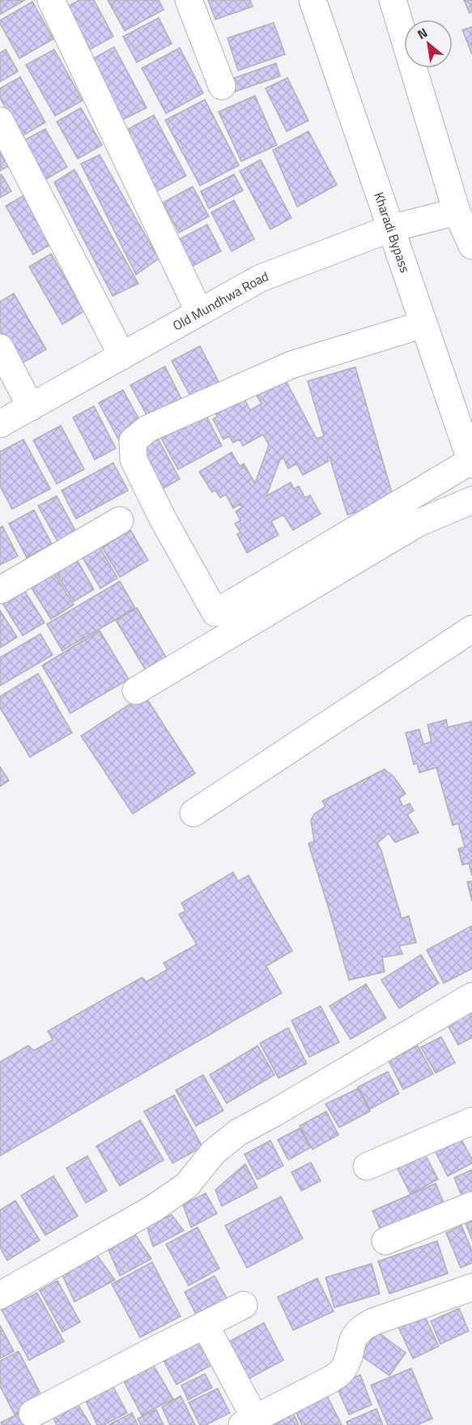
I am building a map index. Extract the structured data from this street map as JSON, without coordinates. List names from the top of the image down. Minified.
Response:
{"streets":{"main road":["Kharadi Bypass","Old Mundhwa Road"]},"crossings":[["Kharadi Bypass","Old Mundhwa Road"]],"north":"top left"}
